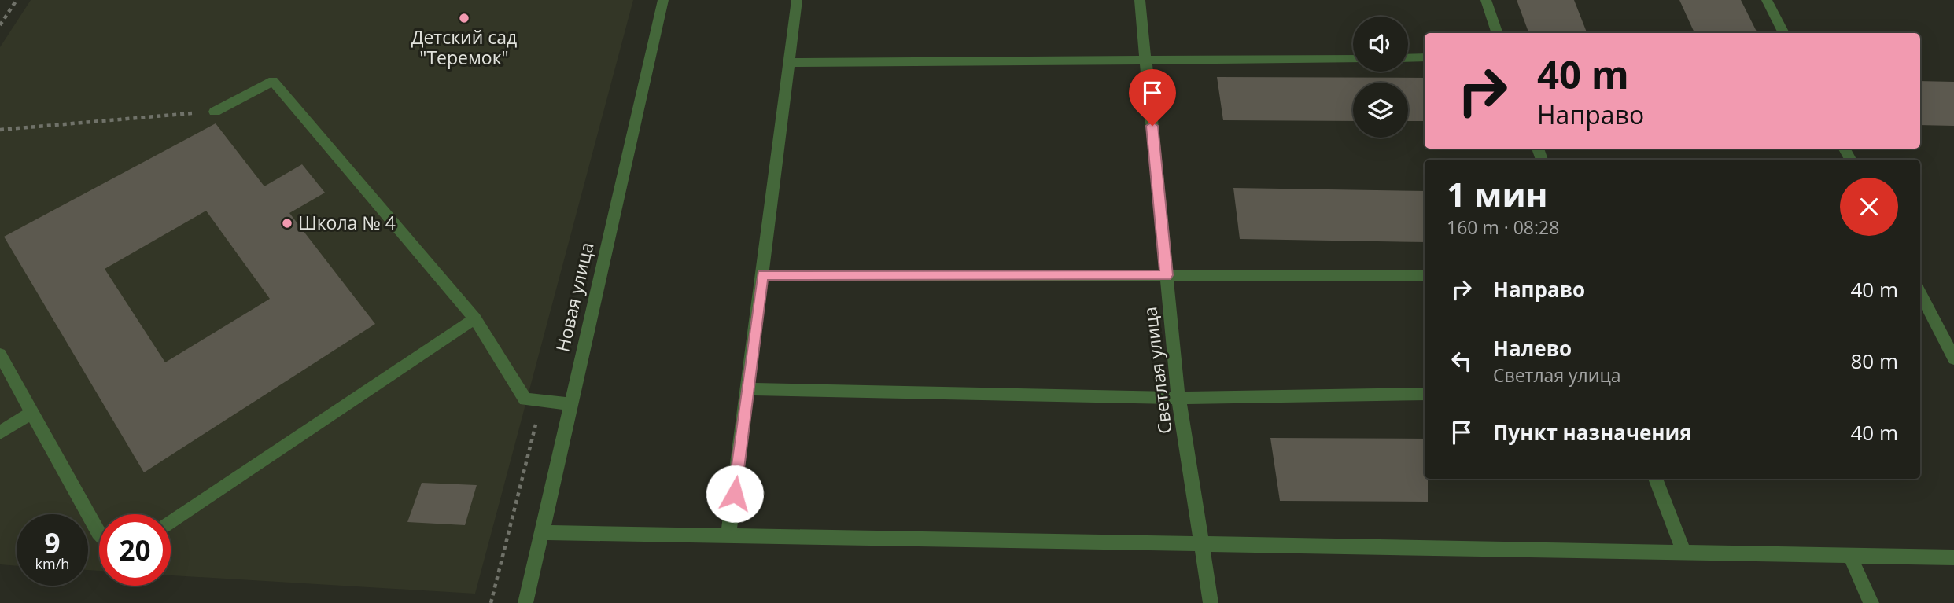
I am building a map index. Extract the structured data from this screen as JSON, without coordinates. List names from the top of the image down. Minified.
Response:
{"streets":{"street":["Новая улица","Светлая улица"]},"places":["Детский сад \"Теремок\"","Школа № 4"],"page":{"turn":["40 m","Направо"],"heading":["1 мин","160 m · 08:28"],"list":[{"name":"Направо","value":"40 m"},{"name":"Налево","note":"Светлая улица","value":"80 m"},{"name":"Пункт назначения","value":"40 m"}],"speed":"9 km/h","limit":"20"}}
